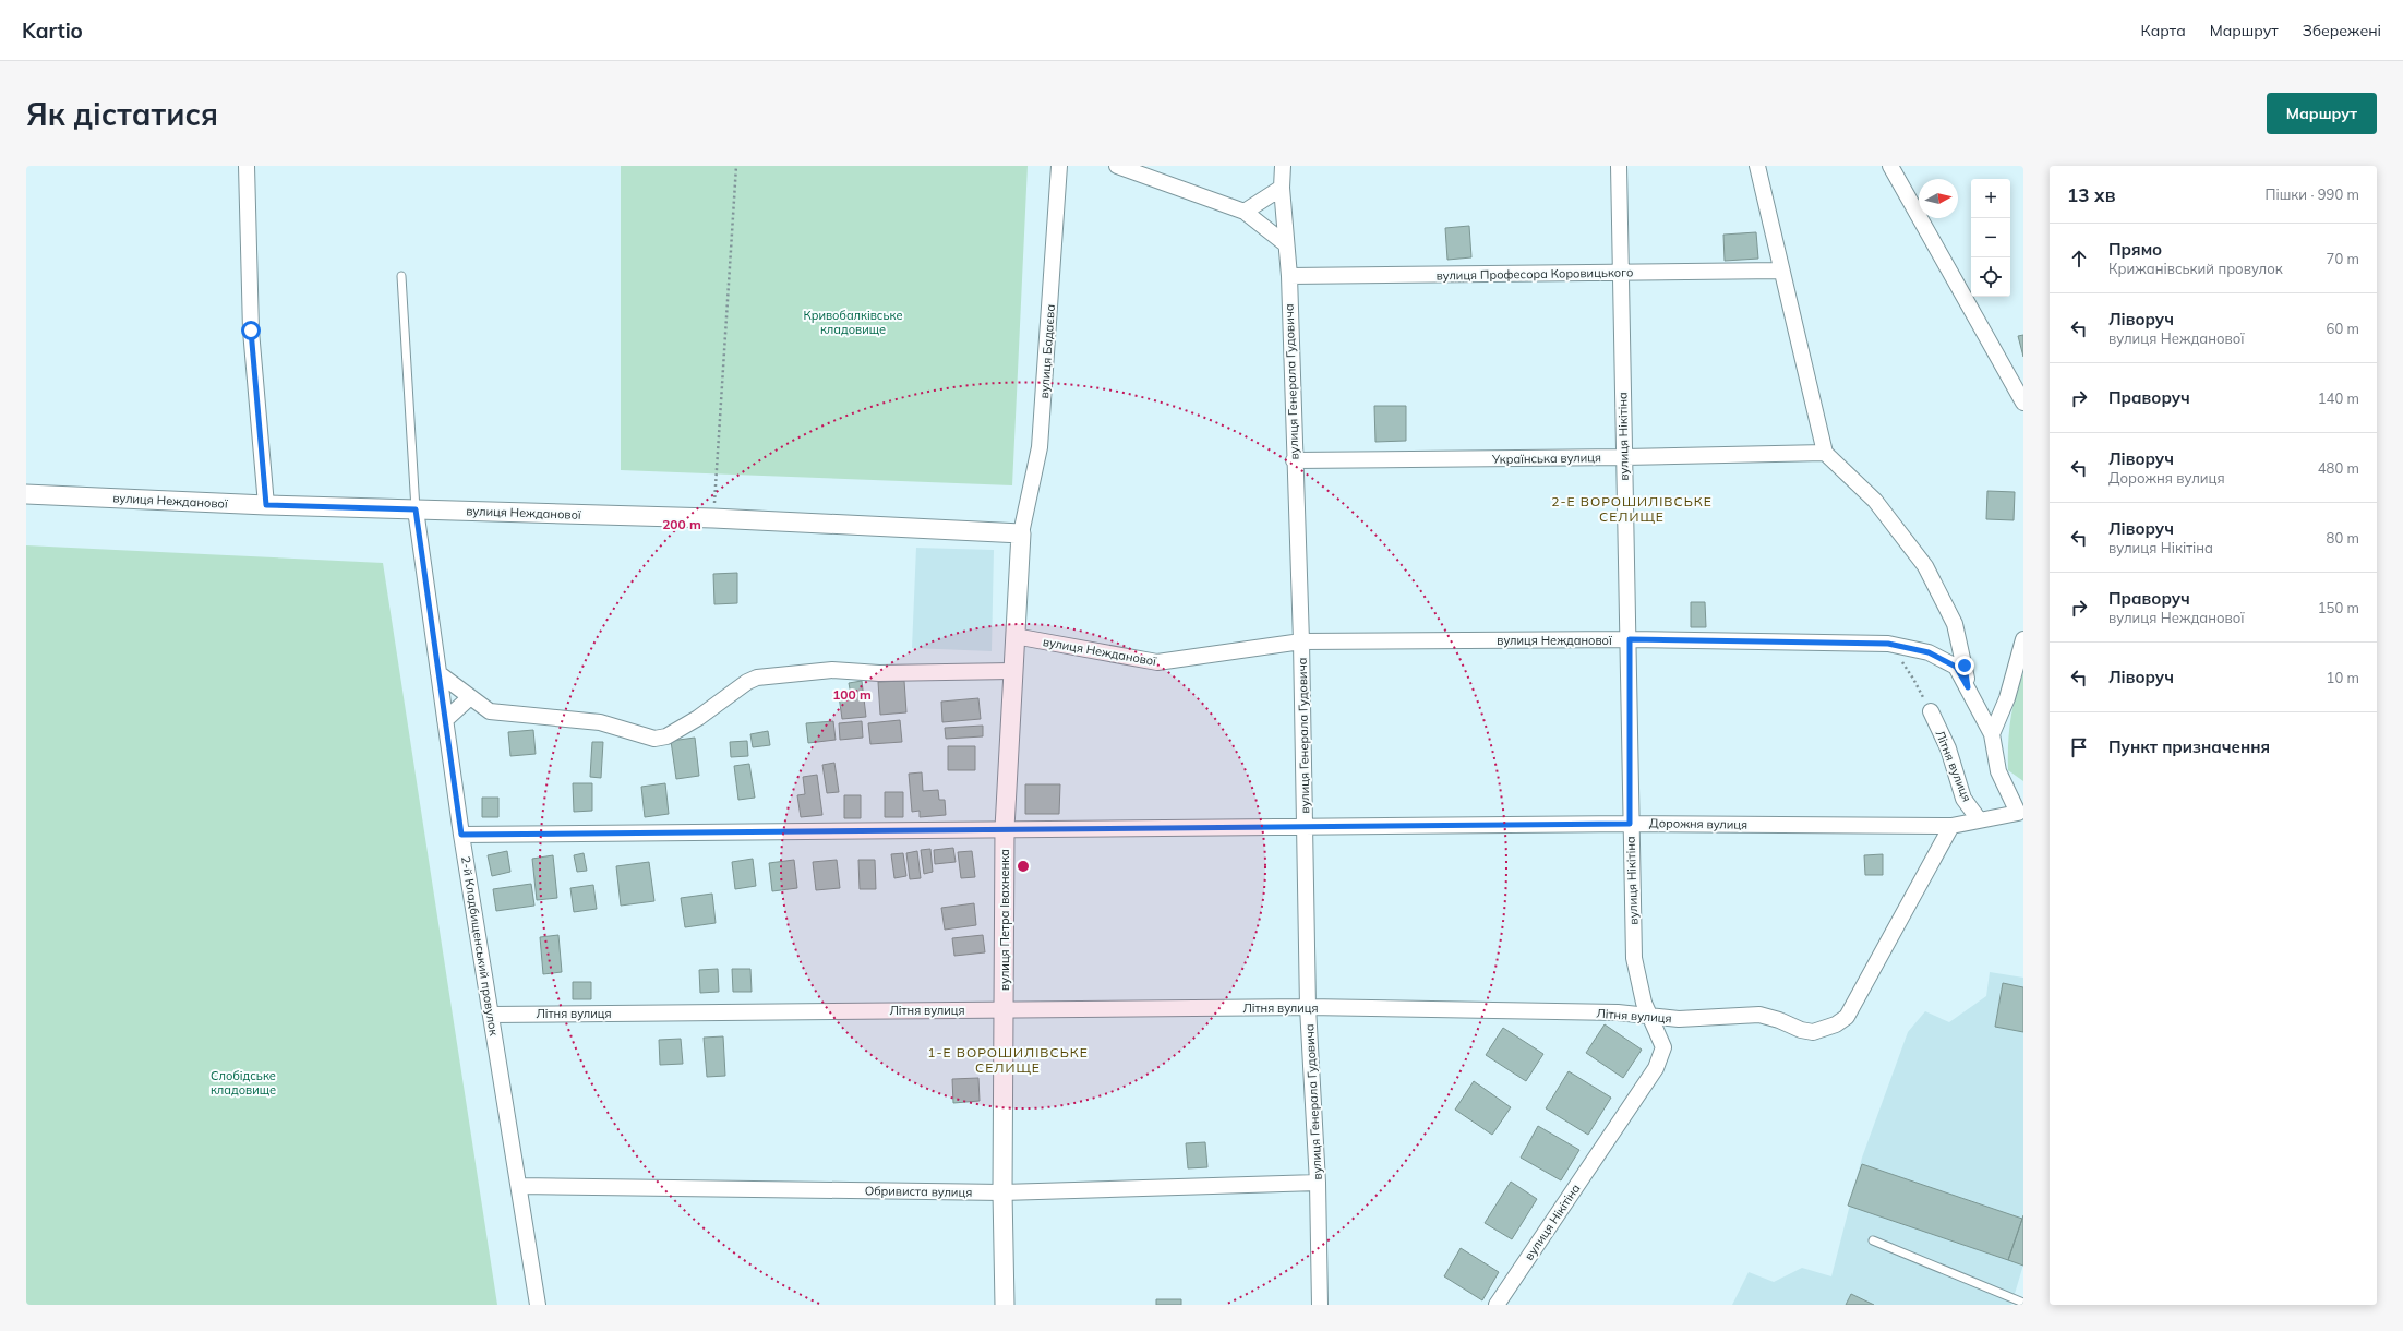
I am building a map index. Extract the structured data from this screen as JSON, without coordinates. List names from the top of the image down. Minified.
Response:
{"streets":{"street":["вулиця Професора Коровицького","вулиця Бадаєва","вулиця Генерала Гудовича","вулиця Нікітіна","Українська вулиця","вулиця Нежданової","Літня вулиця","Дорожня вулиця","вулиця Петра Івахненка","2-й Кладбищенський провулок","Обривиста вулиця"]},"crossings":[["вулиця Професора Коровицького","вулиця Генерала Гудовича"],["вулиця Професора Коровицького","вулиця Нікітіна"],["вулиця Бадаєва","вулиця Нежданової"],["вулиця Бадаєва","вулиця Петра Івахненка"],["вулиця Генерала Гудовича","Українська вулиця"],["вулиця Генерала Гудовича","вулиця Нежданової"],["вулиця Генерала Гудовича","Літня вулиця"],["вулиця Генерала Гудовича","Дорожня вулиця"],["вулиця Генерала Гудовича","Обривиста вулиця"],["вулиця Нікітіна","Українська вулиця"],["вулиця Нікітіна","вулиця Нежданової"],["вулиця Нікітіна","Літня вулиця"],["вулиця Нікітіна","Дорожня вулиця"],["вулиця Нежданової","Дорожня вулиця"],["вулиця Нежданової","вулиця Петра Івахненка"],["вулиця Нежданової","2-й Кладбищенський провулок"],["Літня вулиця","Дорожня вулиця"],["Літня вулиця","вулиця Петра Івахненка"],["Літня вулиця","2-й Кладбищенський провулок"],["Дорожня вулиця","вулиця Петра Івахненка"],["Дорожня вулиця","2-й Кладбищенський провулок"],["вулиця Петра Івахненка","Обривиста вулиця"],["2-й Кладбищенський провулок","Обривиста вулиця"]],"districts":["2-Е ВОРОШИЛІВСЬКЕ СЕЛИЩЕ","1-Е ВОРОШИЛІВСЬКЕ СЕЛИЩЕ"],"parks":["Кривобалківське кладовище","Слобідське кладовище"],"north":"right","page":{"header":"Kartio","nav":["Карта","Маршрут","Збережені"],"buttons":"Маршрут","title":"Як дістатися","heading":["13 хв","Пішки · 990 m"],"map_buttons":["+","−"],"list":[["Прямо","Крижанівський провулок","70 m"],["Ліворуч","вулиця Нежданової","60 m"],["Праворуч","140 m"],["Ліворуч","Дорожня вулиця","480 m"],["Ліворуч","вулиця Нікітіна","80 m"],["Праворуч","вулиця Нежданової","150 m"],["Ліворуч","10 m"],"Пункт призначення"]},"rings":["200 m","100 m"]}
